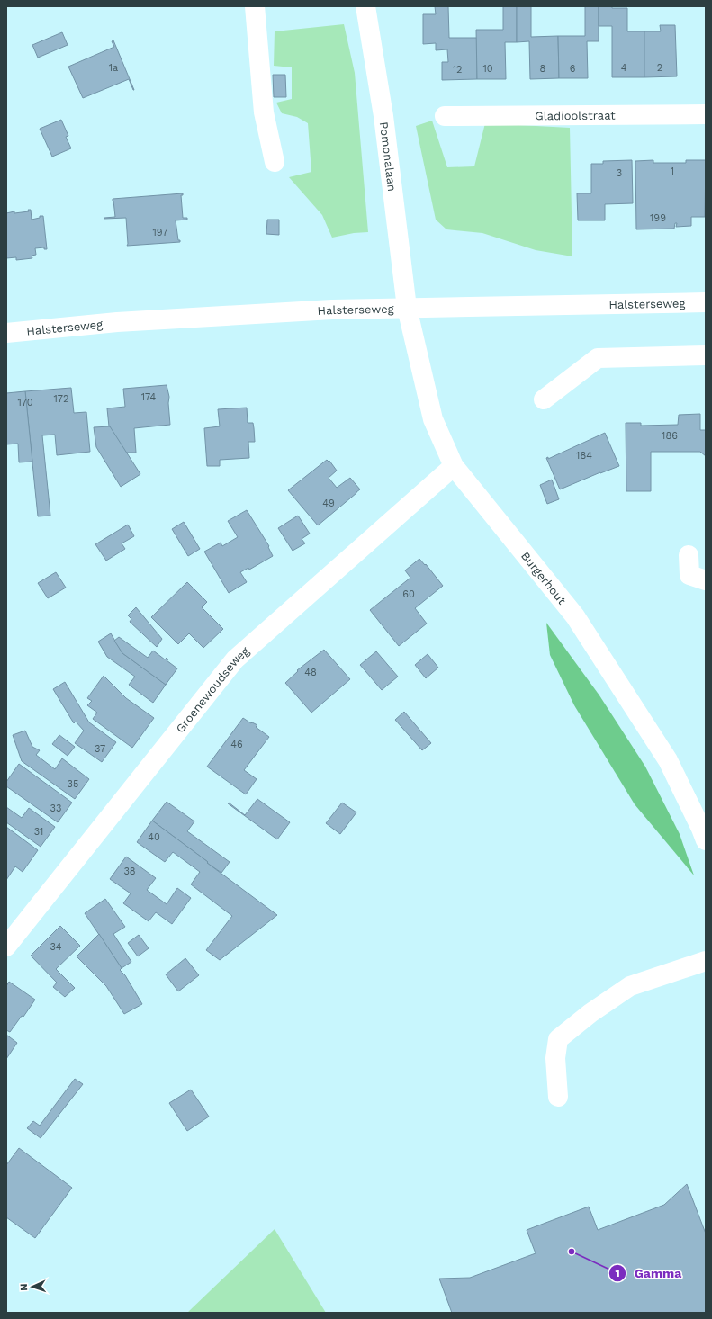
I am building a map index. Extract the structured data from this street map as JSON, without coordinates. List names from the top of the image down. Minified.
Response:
{"streets":{"street":["Gladioolstraat","Pomonalaan","Halsterseweg","Burgerhout","Groenewoudseweg"]},"crossings":[["Pomonalaan","Halsterseweg"],["Pomonalaan","Burgerhout"],["Halsterseweg","Burgerhout"],["Burgerhout","Groenewoudseweg"]],"places":["Gamma"],"house_numbers":["1a","4","2","10","8","6","12","1","3","199","197","174","172","170","186","184","49","60","48","46","37","35","33","31","40","38","34"],"north":"left"}
